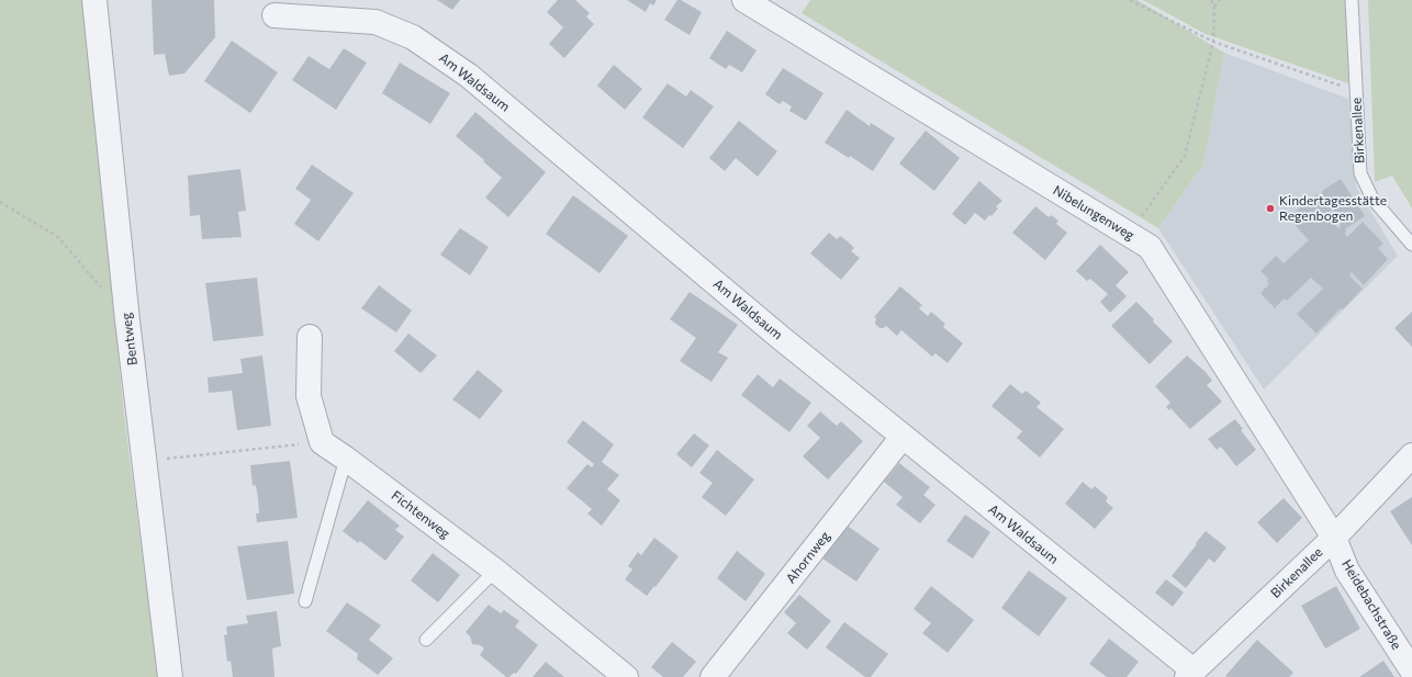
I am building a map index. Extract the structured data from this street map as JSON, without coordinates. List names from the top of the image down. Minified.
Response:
{"streets":{"street":["Am Waldsaum","Birkenallee","Nibelungenweg","Bentweg","Fichtenweg","Ahornweg","Heidebachstraße"]},"crossings":[["Am Waldsaum","Birkenallee"],["Am Waldsaum","Ahornweg"],["Birkenallee","Nibelungenweg"],["Birkenallee","Heidebachstraße"],["Nibelungenweg","Heidebachstraße"]],"places":["Kindertagesstätte Regenbogen"]}
